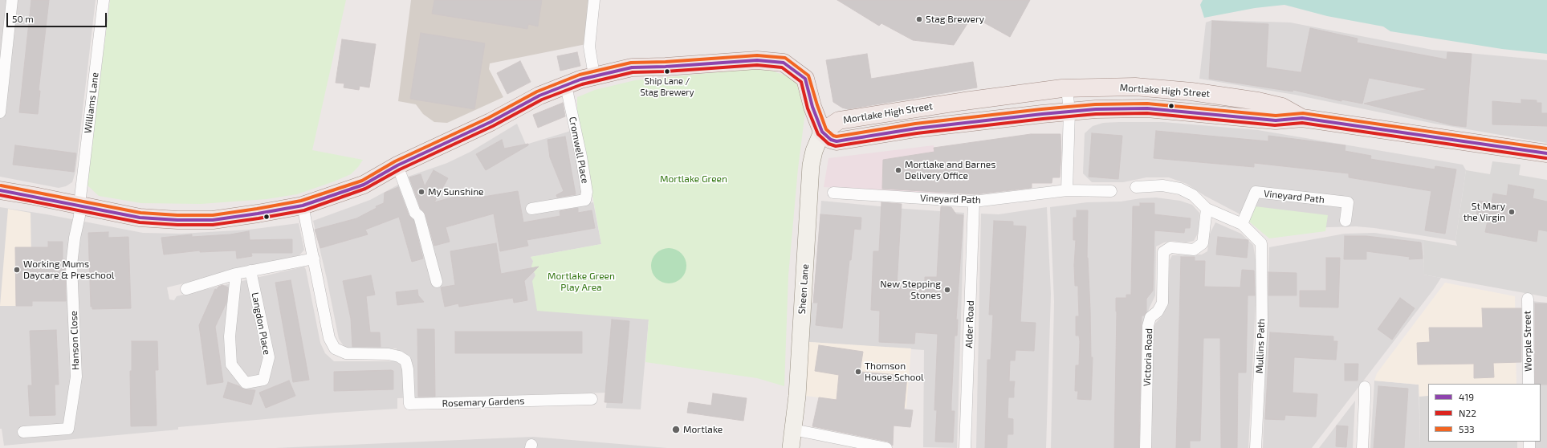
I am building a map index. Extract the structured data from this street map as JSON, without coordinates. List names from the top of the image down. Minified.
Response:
{"streets":{"main road":["Mortlake High Street","Sheen Lane"],"street":["Williams Lane","Cromwell Place","Vineyard Path","Langdon Place","Alder Road","Hanson Close","Worple Street","Mullins Path","Victoria Road","Rosemary Gardens"]},"crossings":[["Mortlake High Street","Sheen Lane"],["Williams Lane","Hanson Close"],["Vineyard Path","Alder Road"],["Vineyard Path","Mullins Path"]],"parks":["Mortlake Green","Mortlake Green Play Area"],"places":["Stag Brewery","Ship Lane / Stag Brewery","Mortlake and Barnes Delivery Office","My Sunshine","St Mary the Virgin","Working Mums Daycare & Preschool","New Stepping Stones","Thomson House School","Mortlake"],"lines":["transit line 533","transit line 419","transit line N22"],"legend":["419","N22","533"],"scale_bar":"50 m"}
